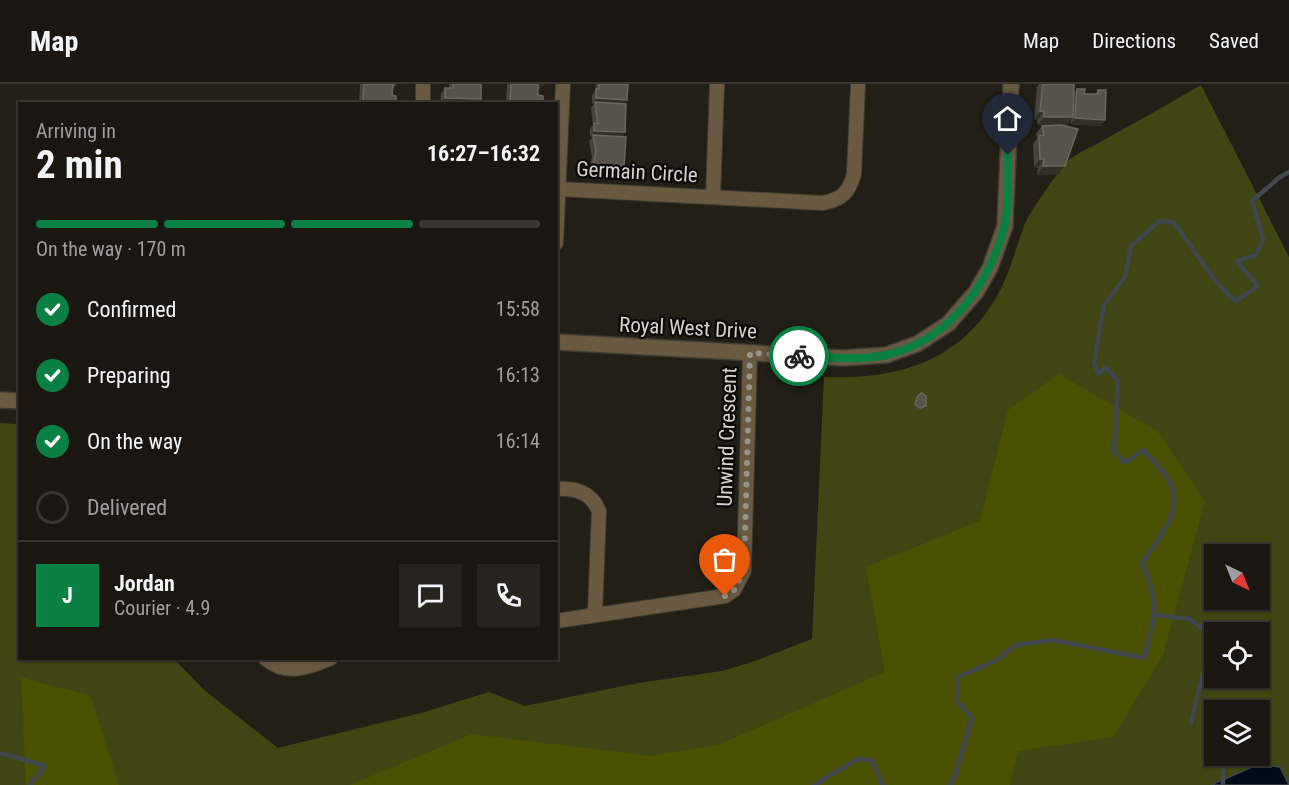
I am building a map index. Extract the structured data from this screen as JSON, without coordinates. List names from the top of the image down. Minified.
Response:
{"streets":{"street":["Germain Circle","Royal West Drive","Unwind Crescent"]},"crossings":[["Royal West Drive","Unwind Crescent"]],"north":"bottom right","page":{"header":"Map","nav":["Map","Directions","Saved"],"heading":["2 min","Arriving in","16:27–16:32"],"panel":["Jordan","Courier · 4.9"],"bar":"On the way · 170 m","list":[["Confirmed","15:58"],["Preparing","16:13"],["On the way","16:14"],"Delivered"],"round":"J"}}
